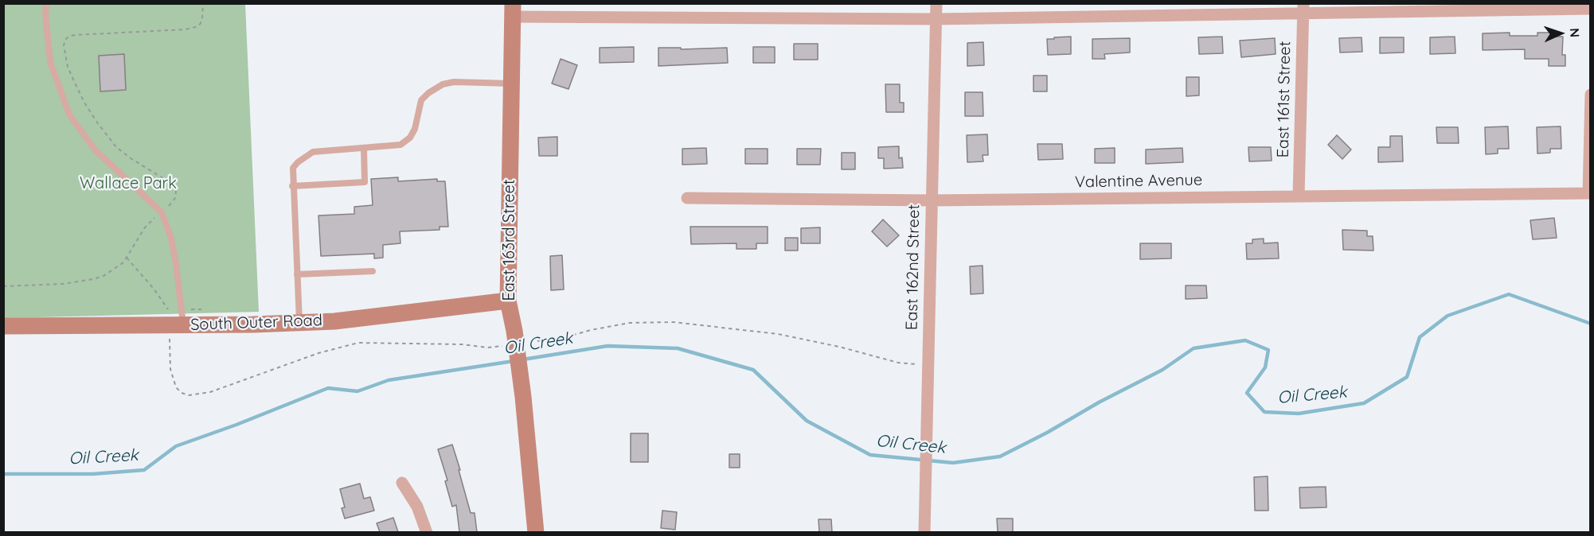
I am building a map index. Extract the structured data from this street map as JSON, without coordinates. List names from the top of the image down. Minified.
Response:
{"streets":{"street":["East 161st Street","Valentine Avenue","East 163rd Street","East 162nd Street","South Outer Road"]},"crossings":[["East 161st Street","Valentine Avenue"],["Valentine Avenue","East 162nd Street"],["East 163rd Street","South Outer Road"]],"water":["Oil Creek"],"parks":["Wallace Park"],"north":"right"}
